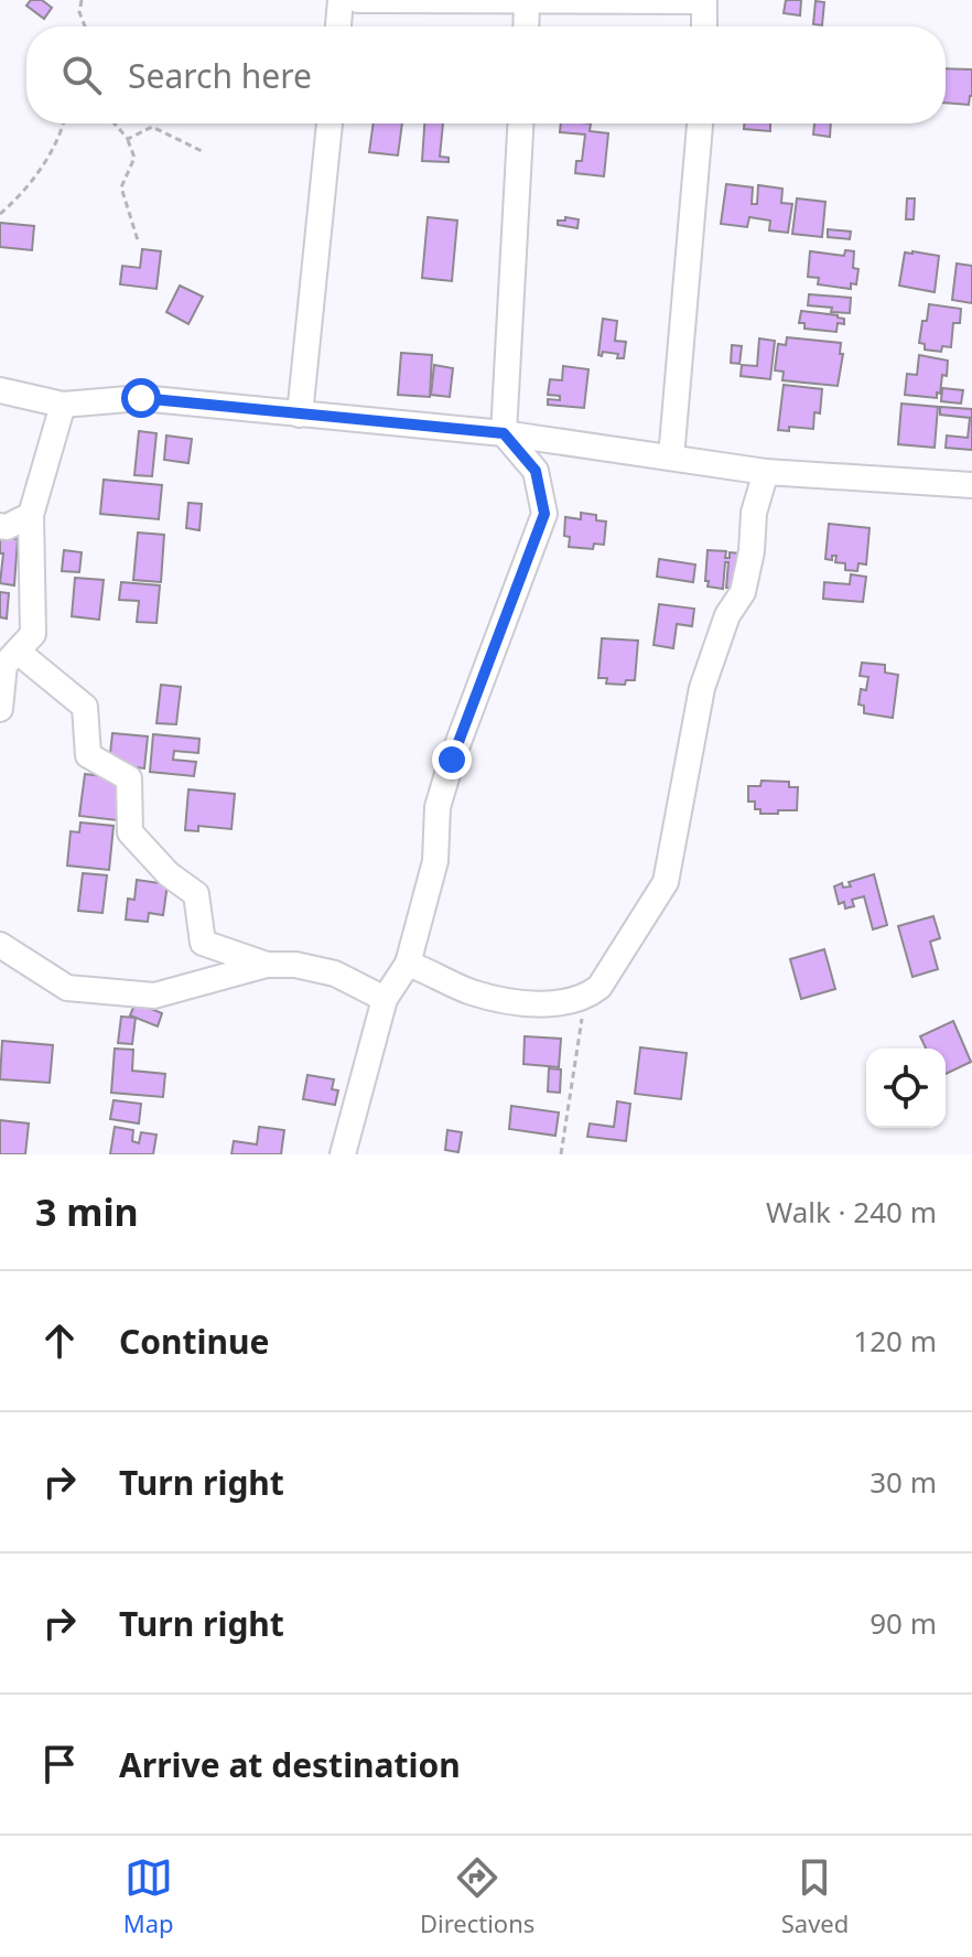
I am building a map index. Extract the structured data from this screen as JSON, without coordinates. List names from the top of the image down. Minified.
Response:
{"page":{"search":"Search here","heading":["3 min","Walk · 240 m"],"list":[["Continue","120 m"],["Turn right","30 m"],["Turn right","90 m"],"Arrive at destination"],"nav":["Map","Directions","Saved"]}}
